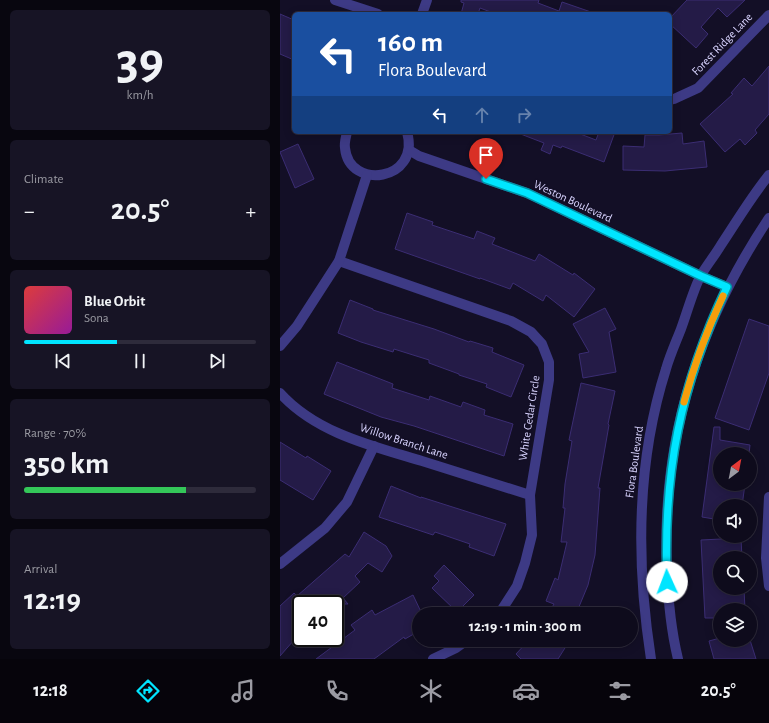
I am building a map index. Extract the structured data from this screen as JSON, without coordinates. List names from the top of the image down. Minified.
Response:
{"streets":{"street":["Forest Ridge Lane","Weston Boulevard","White Cedar Circle","Willow Branch Lane","Flora Boulevard"]},"crossings":[["Weston Boulevard","Flora Boulevard"],["White Cedar Circle","Willow Branch Lane"]],"north":"top right","page":{"tile":[["39","km/h"],"Climate",["Range · 70%","350 km"],["Arrival","12:19"]],"turn":["160 m","Flora Boulevard"],"heat":["−","20.5°","+"],"song":["Blue Orbit","Sona"],"limit":"40","trip":"12:19 · 1 min · 300 m","tabs":["12:18","20.5°"]}}
